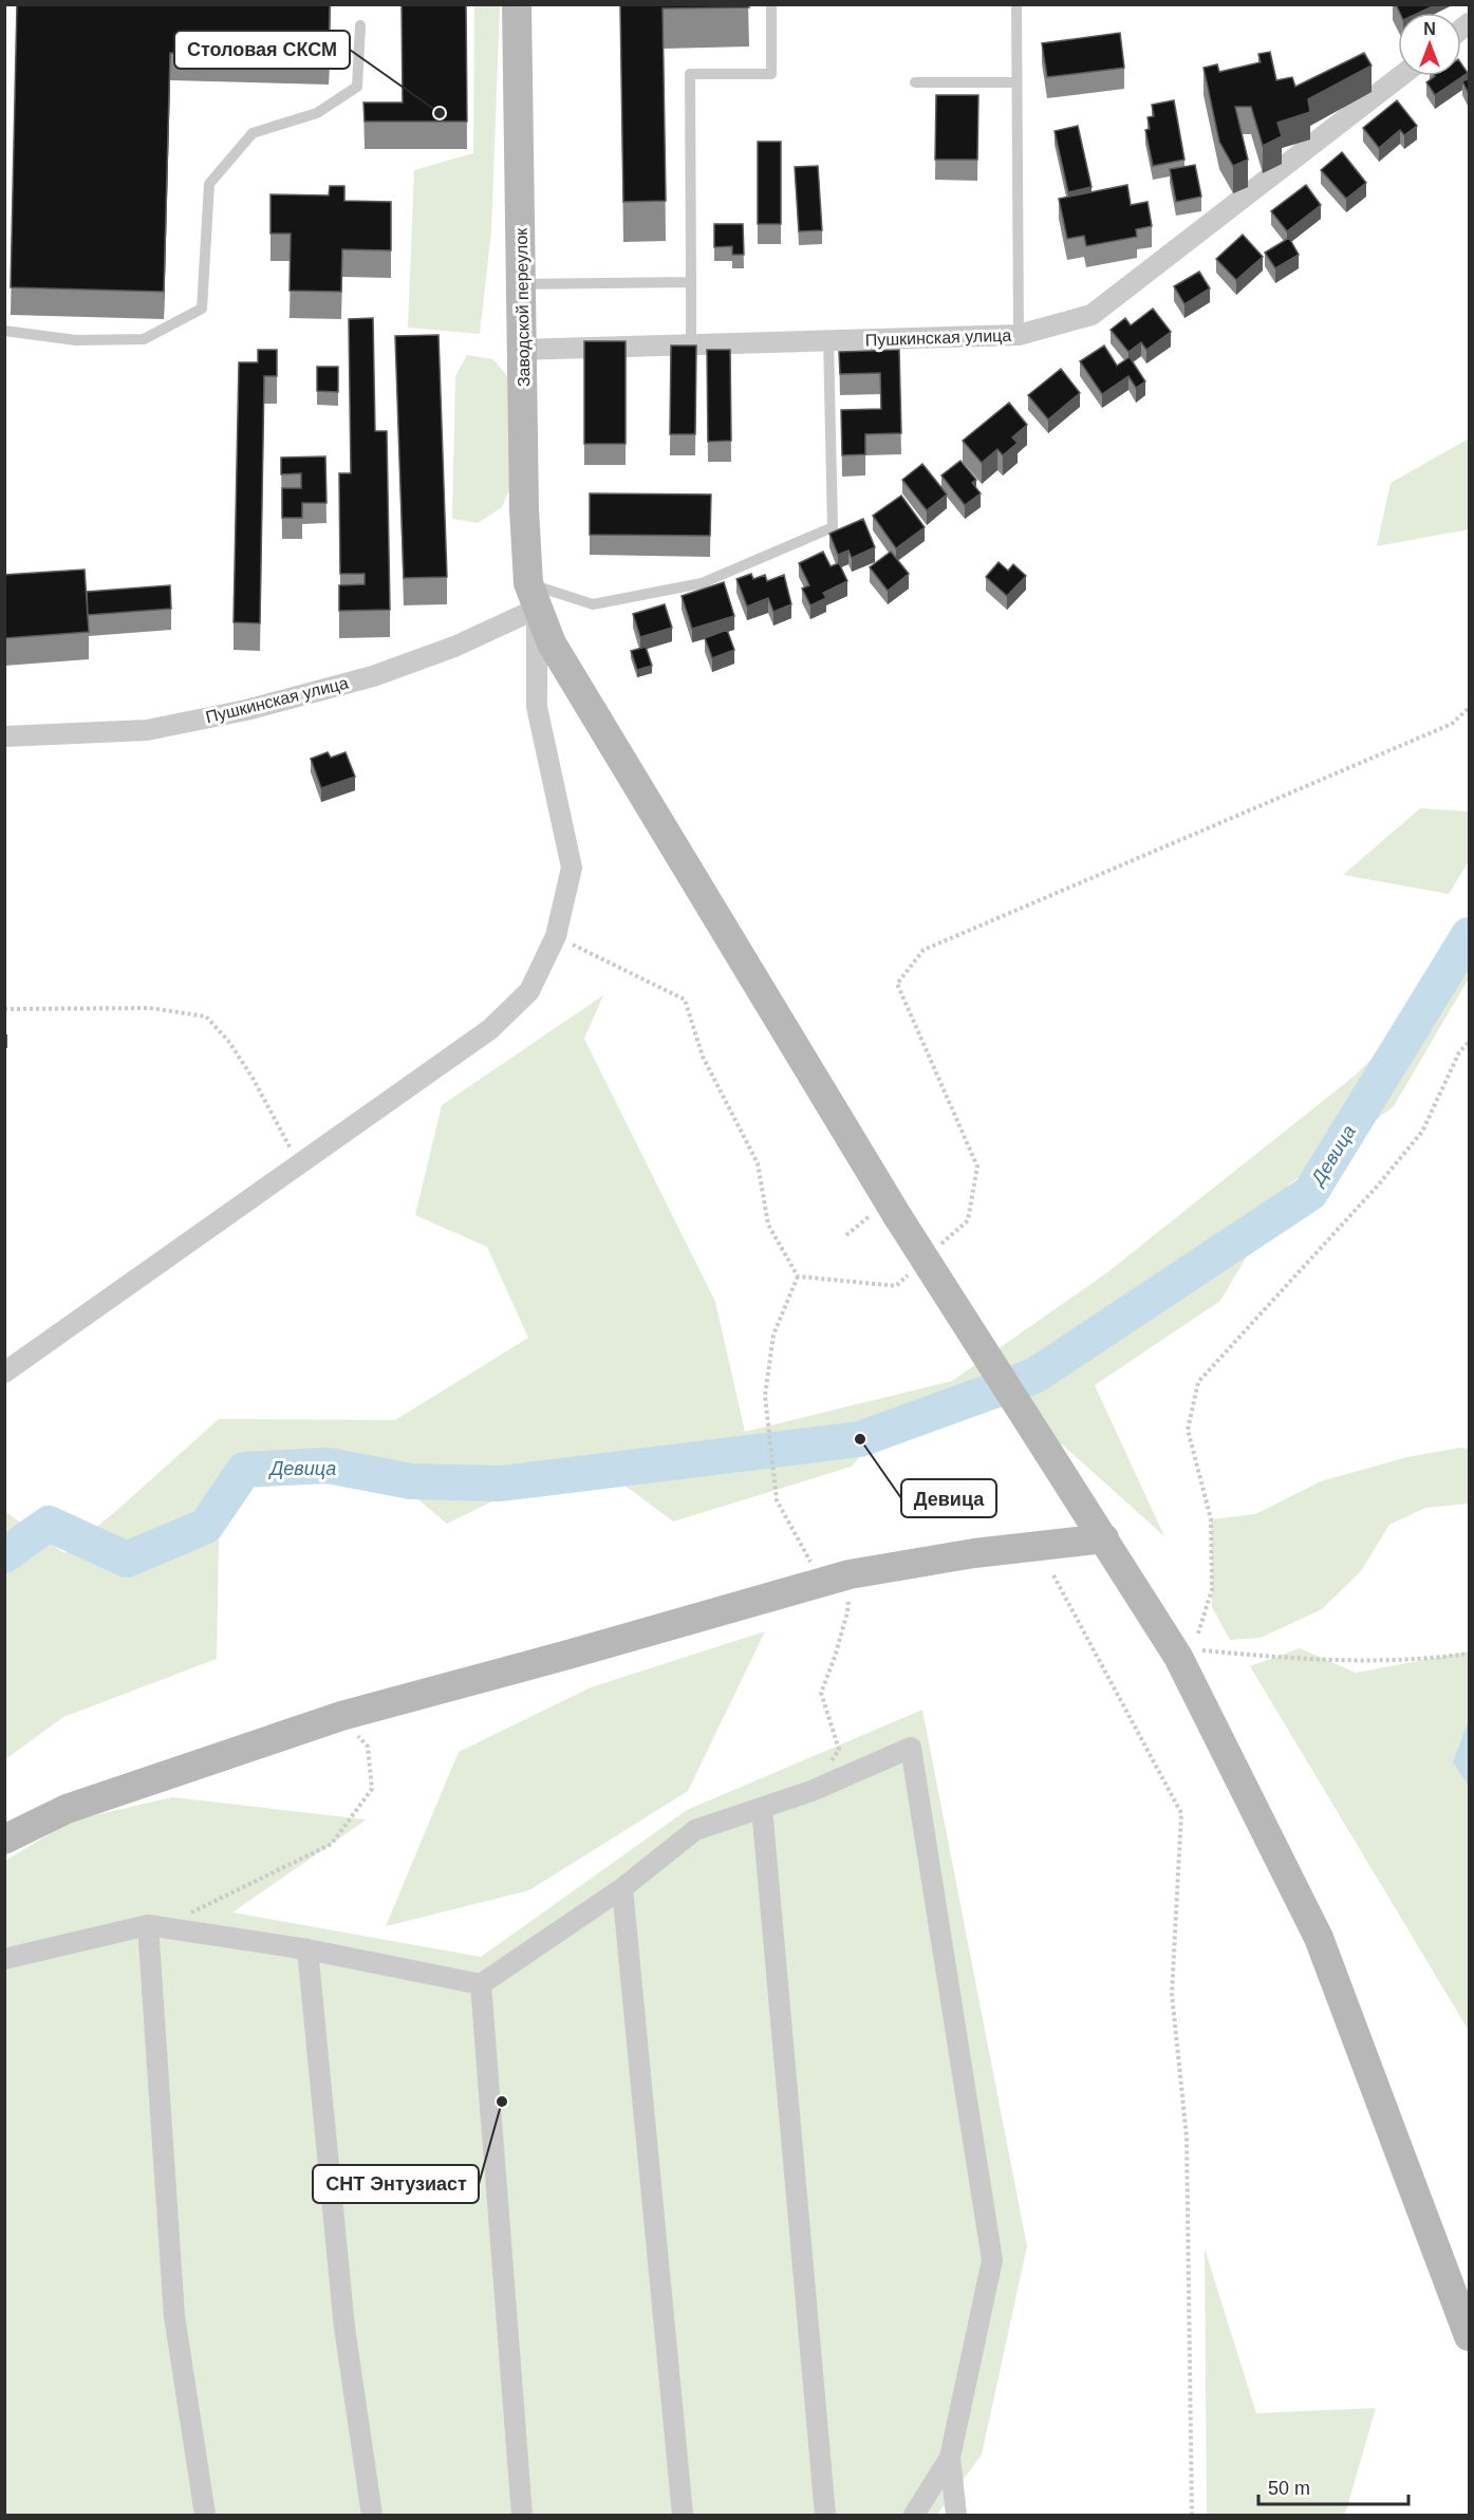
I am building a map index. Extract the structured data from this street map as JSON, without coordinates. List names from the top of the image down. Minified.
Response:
{"streets":{"street":["Заводской переулок","Пушкинская улица"]},"crossings":[["Заводской переулок","Пушкинская улица"]],"water":["Девица"],"places":["Столовая СКСМ","Девица","СНТ Энтузиаст"],"scale_bar":"50 m","north":"top"}
